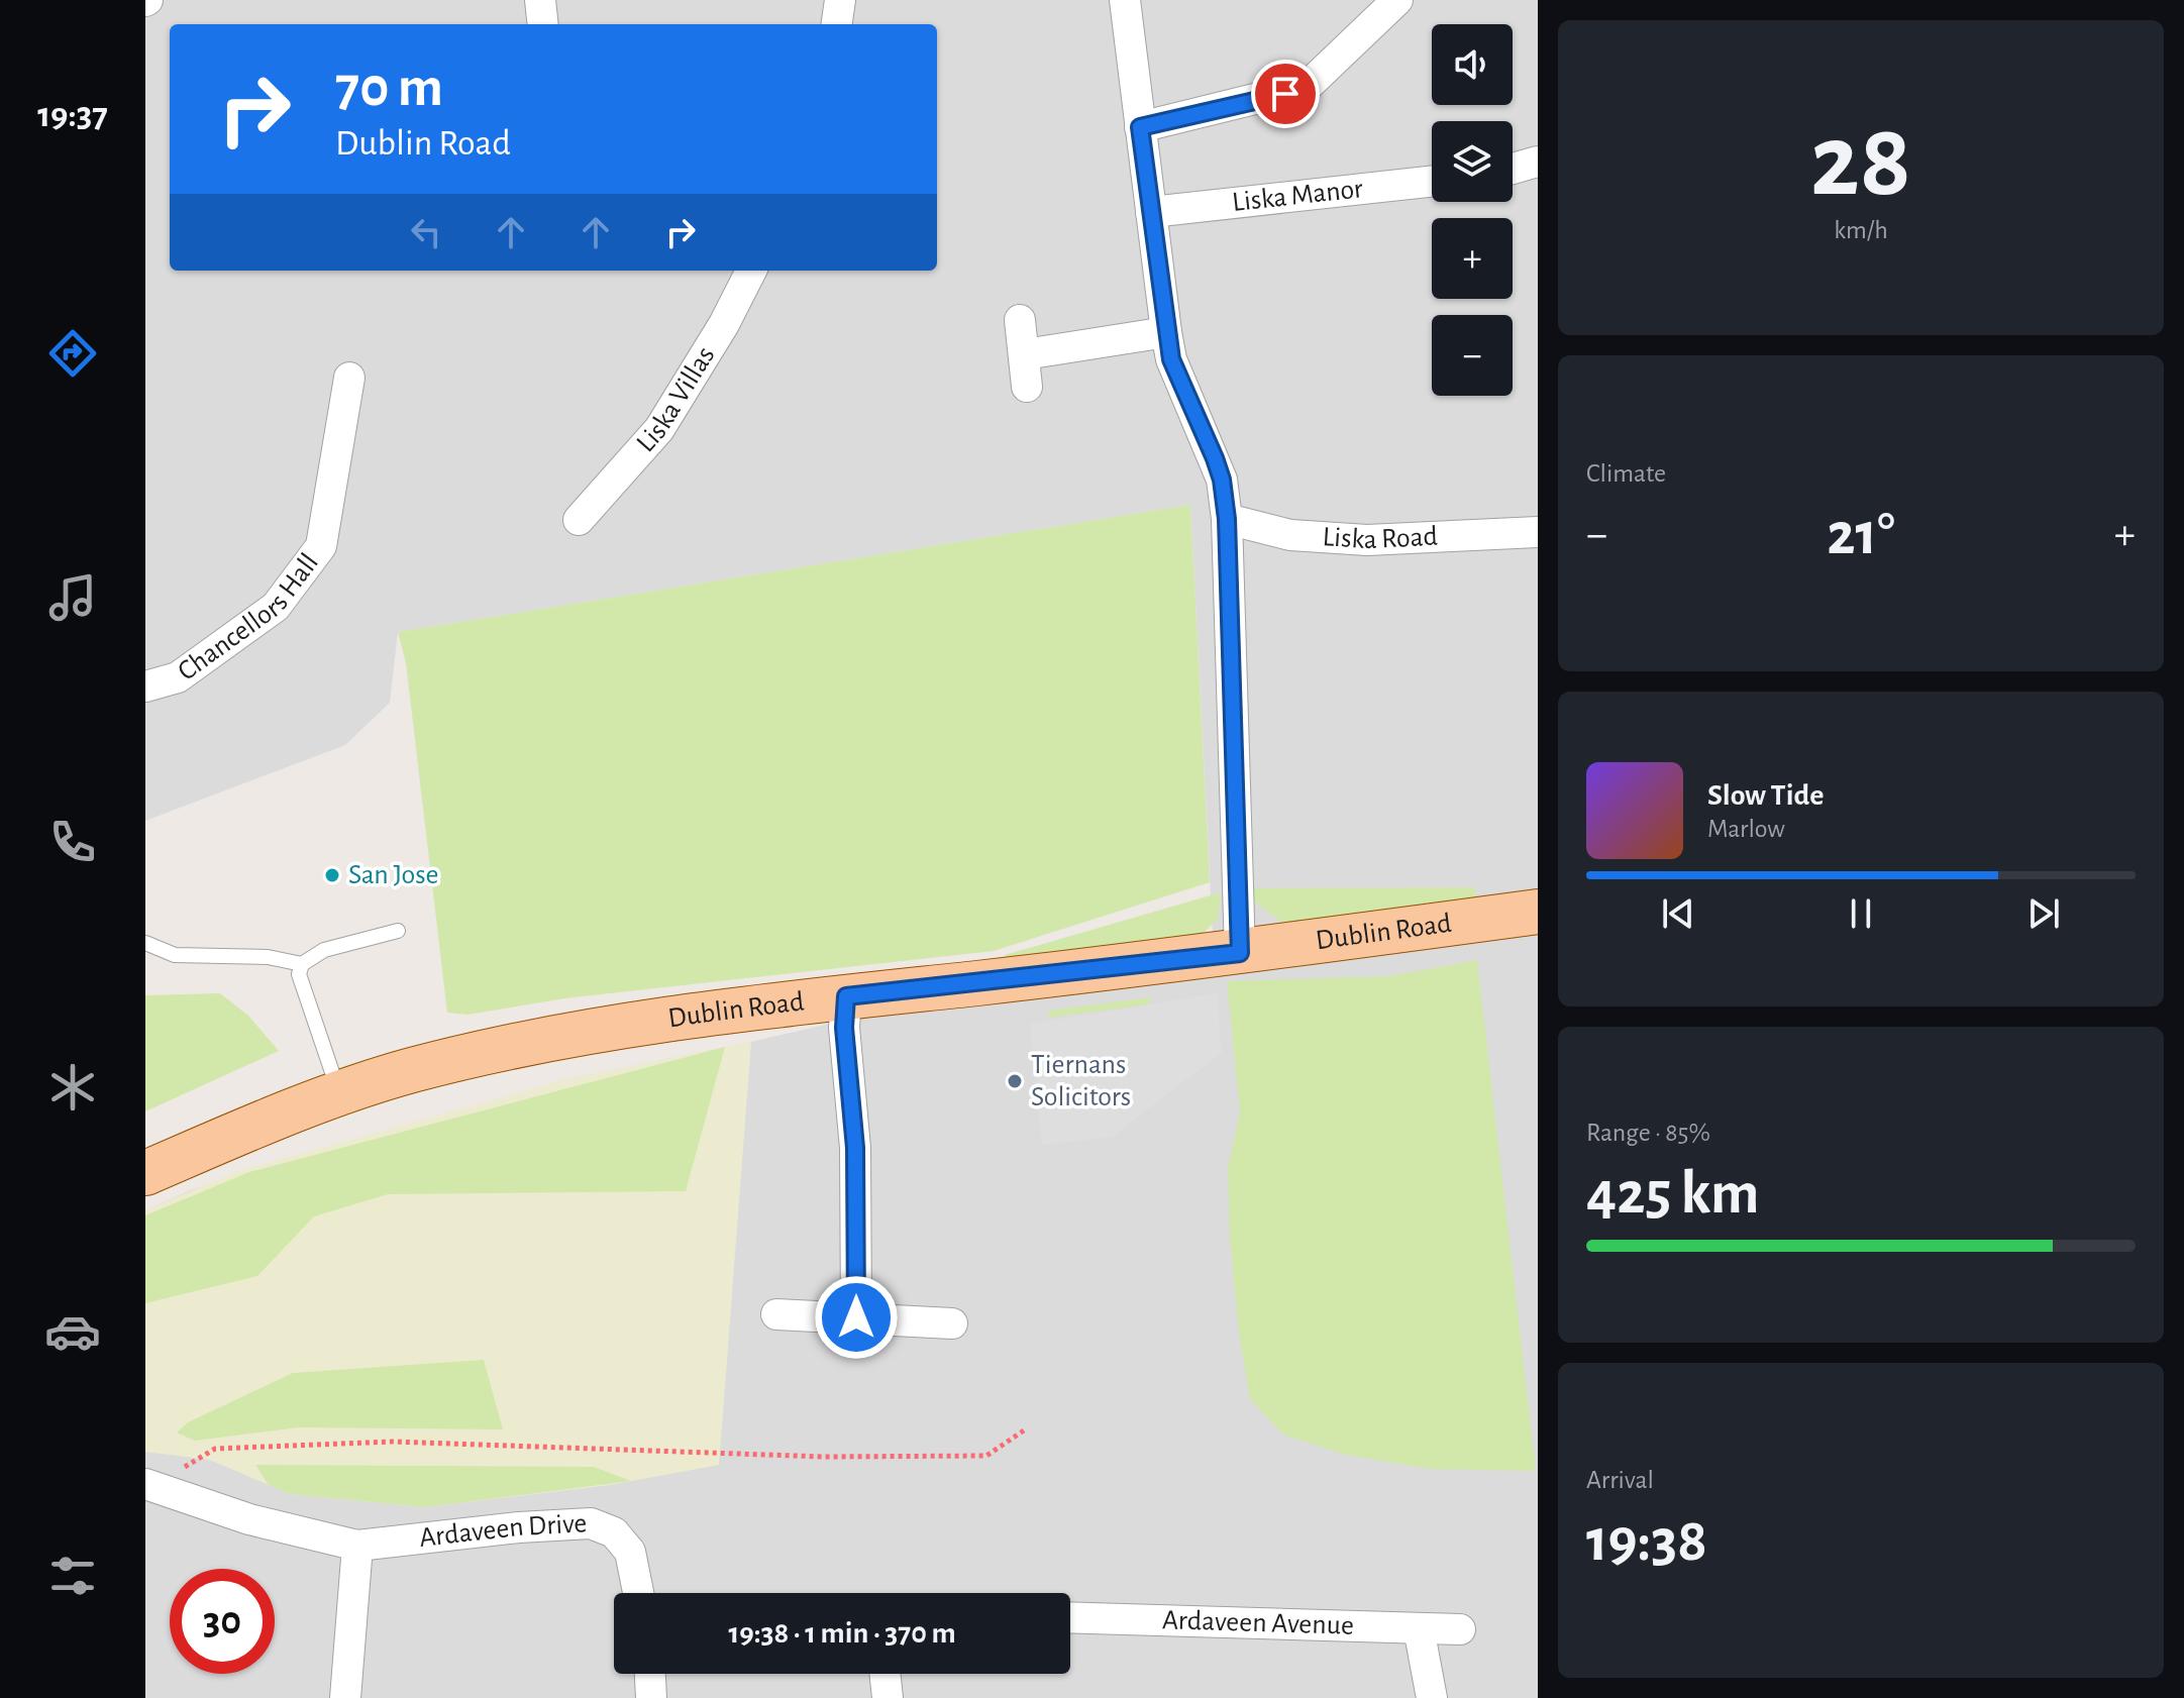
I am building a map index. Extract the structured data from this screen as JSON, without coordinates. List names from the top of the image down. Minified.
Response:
{"streets":{"main road":["Dublin Road"],"street":["Liska Manor","Liska Villas","Liska Road","Chancellors Hall","Ardaveen Drive","Ardaveen Avenue"]},"places":["San Jose","Tiernans Solicitors"],"page":{"tabs":"19:37","tile":[["28","km/h"],"Climate",["Range · 85%","425 km"],["Arrival","19:38"]],"map_buttons":["+","−"],"turn":["70 m","Dublin Road"],"heat":["−","21°","+"],"song":["Slow Tide","Marlow"],"limit":"30","trip":"19:38 · 1 min · 370 m"}}
